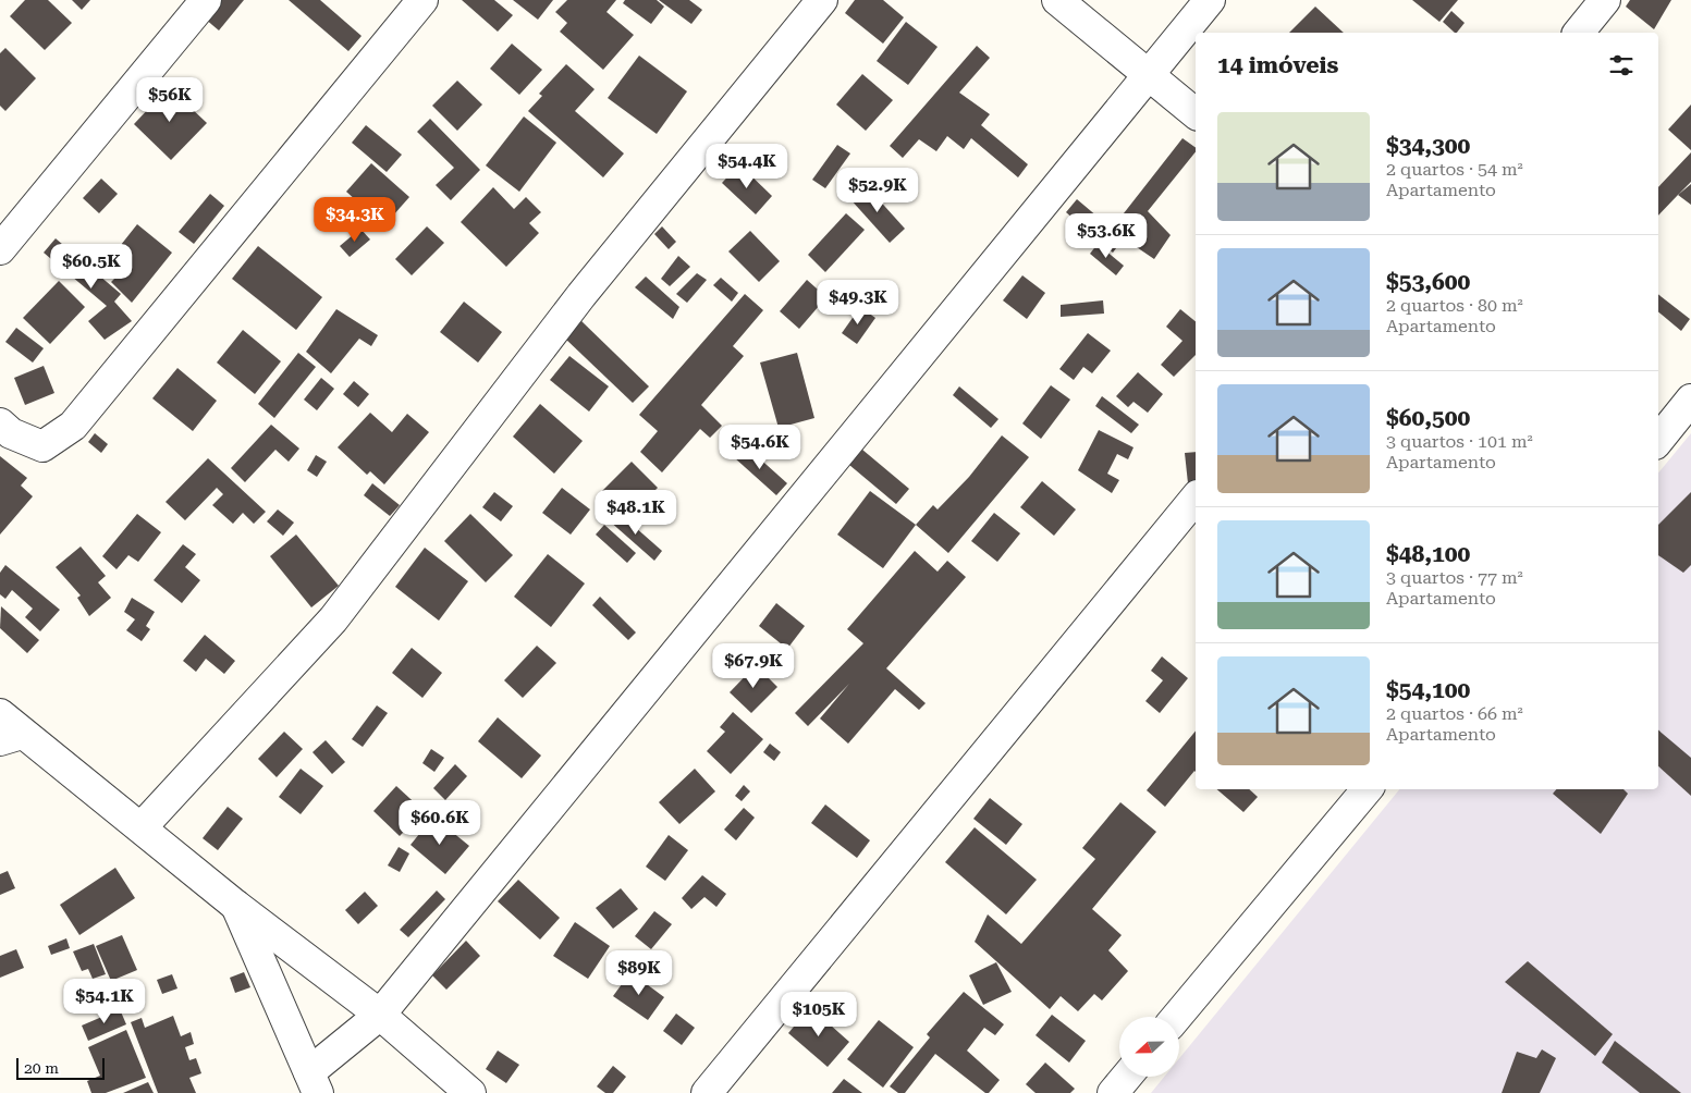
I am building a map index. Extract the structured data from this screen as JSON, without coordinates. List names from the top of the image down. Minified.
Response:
{"scale_bar":"20 m","north":"left","page":{"heading":"14 imóveis","price":["$56K","$54.4K","$52.9K","$34.3K","$53.6K","$60.5K","$49.3K","$54.6K","$48.1K","$67.9K","$60.6K","$89K","$54.1K","$105K"],"list":[{"name":"$34,300","note":"2 quartos · 54 m² · Apartamento"},{"name":"$53,600","note":"2 quartos · 80 m² · Apartamento"},{"name":"$60,500","note":"3 quartos · 101 m² · Apartamento"},{"name":"$48,100","note":"3 quartos · 77 m² · Apartamento"},{"name":"$54,100","note":"2 quartos · 66 m² · Apartamento"}],"scale":"20 m"}}
